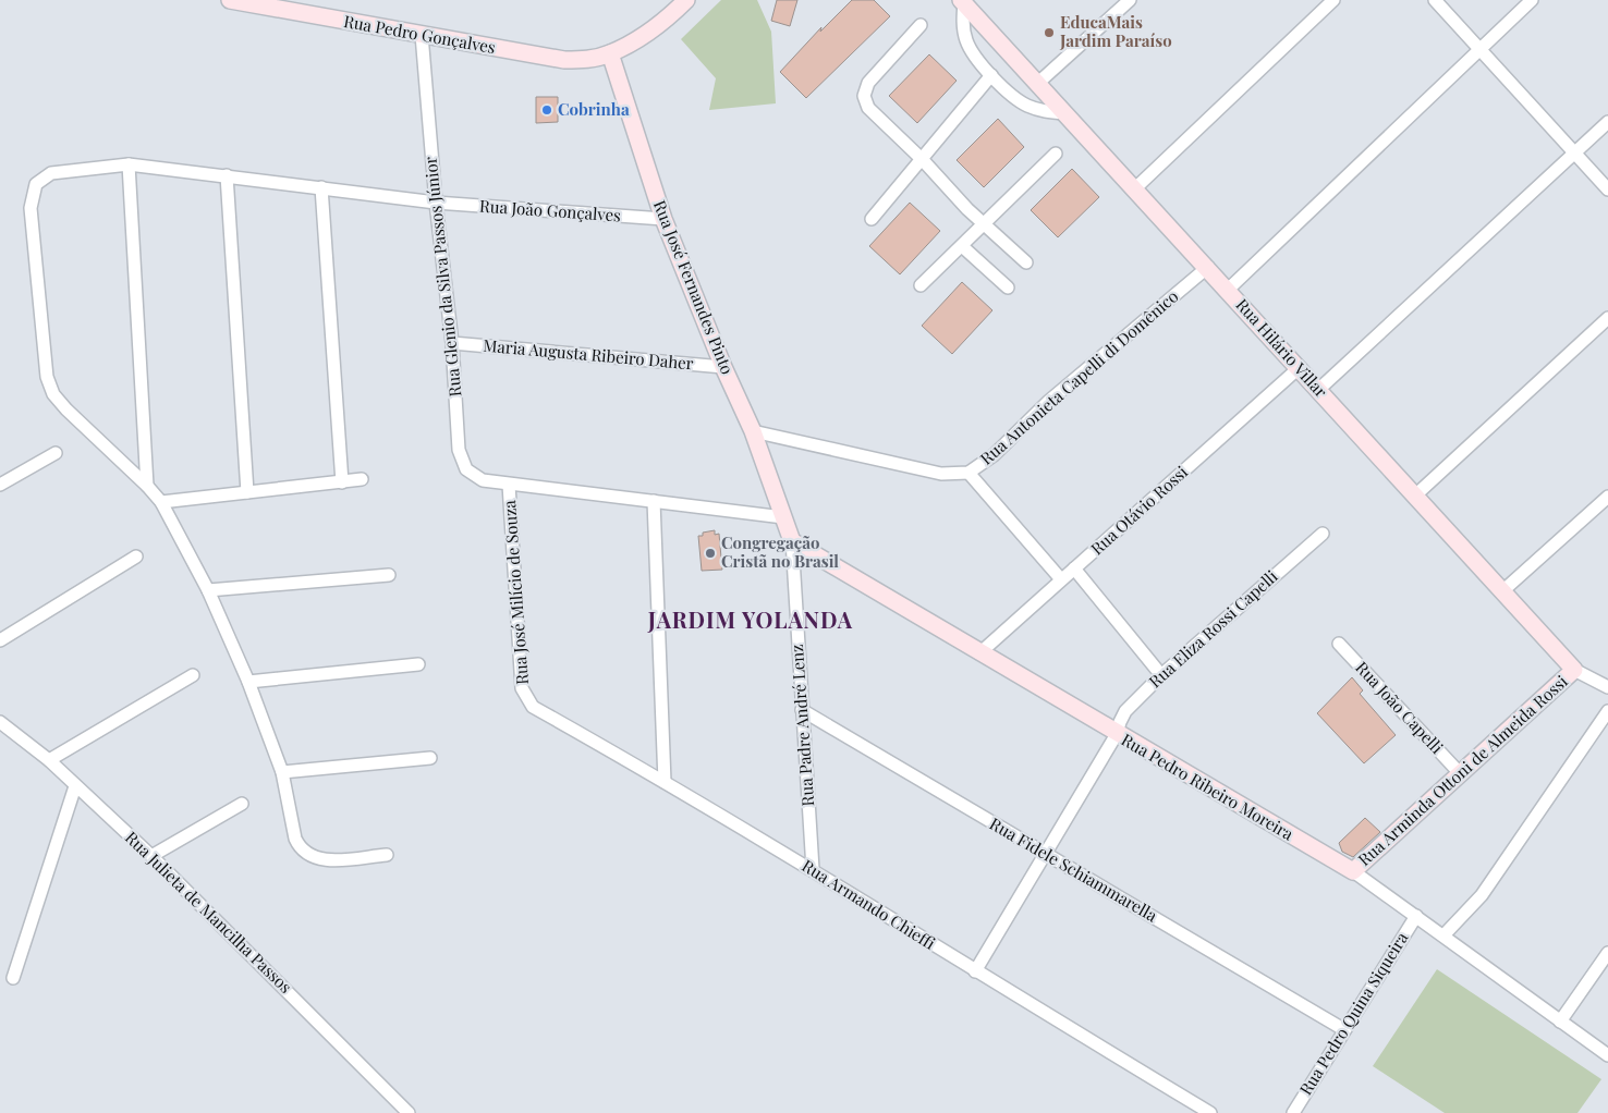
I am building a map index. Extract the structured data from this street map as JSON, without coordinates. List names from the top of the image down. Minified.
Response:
{"streets":{"street":["Rua Pedro Gonçalves","Rua João Gonçalves","Rua Glenio da Silva Passos Júnior","Rua José Fernandes Pinto","Rua Hilário Villar","Maria Augusta Ribeiro Daher","Rua Antonieta Capelli di Domênico","Rua Otávio Rossi","Rua José Milício de Souza","Rua Eliza Rossi Capelli","Rua João Capelli","Rua Padre André Lenz","Rua Arminda Ottoni de Almeida Rossi","Rua Pedro Ribeiro Moreira","Rua Fidele Schiammarella","Rua Armando Chieffi","Rua Julieta de Mancilha Passos","Rua Pedro Quina Siqueira"]},"crossings":[["Rua Pedro Gonçalves","Rua Glenio da Silva Passos Júnior"],["Rua Pedro Gonçalves","Rua José Fernandes Pinto"],["Rua João Gonçalves","Rua Glenio da Silva Passos Júnior"],["Rua João Gonçalves","Rua José Fernandes Pinto"],["Rua Glenio da Silva Passos Júnior","Rua José Fernandes Pinto"],["Rua Glenio da Silva Passos Júnior","Maria Augusta Ribeiro Daher"],["Rua Glenio da Silva Passos Júnior","Rua José Milício de Souza"],["Rua Glenio da Silva Passos Júnior","Rua Padre André Lenz"],["Rua José Fernandes Pinto","Maria Augusta Ribeiro Daher"],["Rua José Fernandes Pinto","Rua Antonieta Capelli di Domênico"],["Rua José Fernandes Pinto","Rua Padre André Lenz"],["Rua Hilário Villar","Rua Antonieta Capelli di Domênico"],["Rua Hilário Villar","Rua Otávio Rossi"],["Rua Hilário Villar","Rua Arminda Ottoni de Almeida Rossi"],["Rua Otávio Rossi","Rua Pedro Ribeiro Moreira"],["Rua José Milício de Souza","Rua Armando Chieffi"],["Rua Eliza Rossi Capelli","Rua Pedro Ribeiro Moreira"],["Rua Eliza Rossi Capelli","Rua Fidele Schiammarella"],["Rua Eliza Rossi Capelli","Rua Armando Chieffi"],["Rua João Capelli","Rua Arminda Ottoni de Almeida Rossi"],["Rua Padre André Lenz","Rua Pedro Ribeiro Moreira"],["Rua Padre André Lenz","Rua Fidele Schiammarella"],["Rua Padre André Lenz","Rua Armando Chieffi"],["Rua Arminda Ottoni de Almeida Rossi","Rua Pedro Ribeiro Moreira"],["Rua Pedro Ribeiro Moreira","Rua Pedro Quina Siqueira"],["Rua Fidele Schiammarella","Rua Pedro Quina Siqueira"]],"districts":["JARDIM YOLANDA"],"places":["EducaMais Jardim Paraíso","Cobrinha","Congregação Cristã no Brasil"]}
